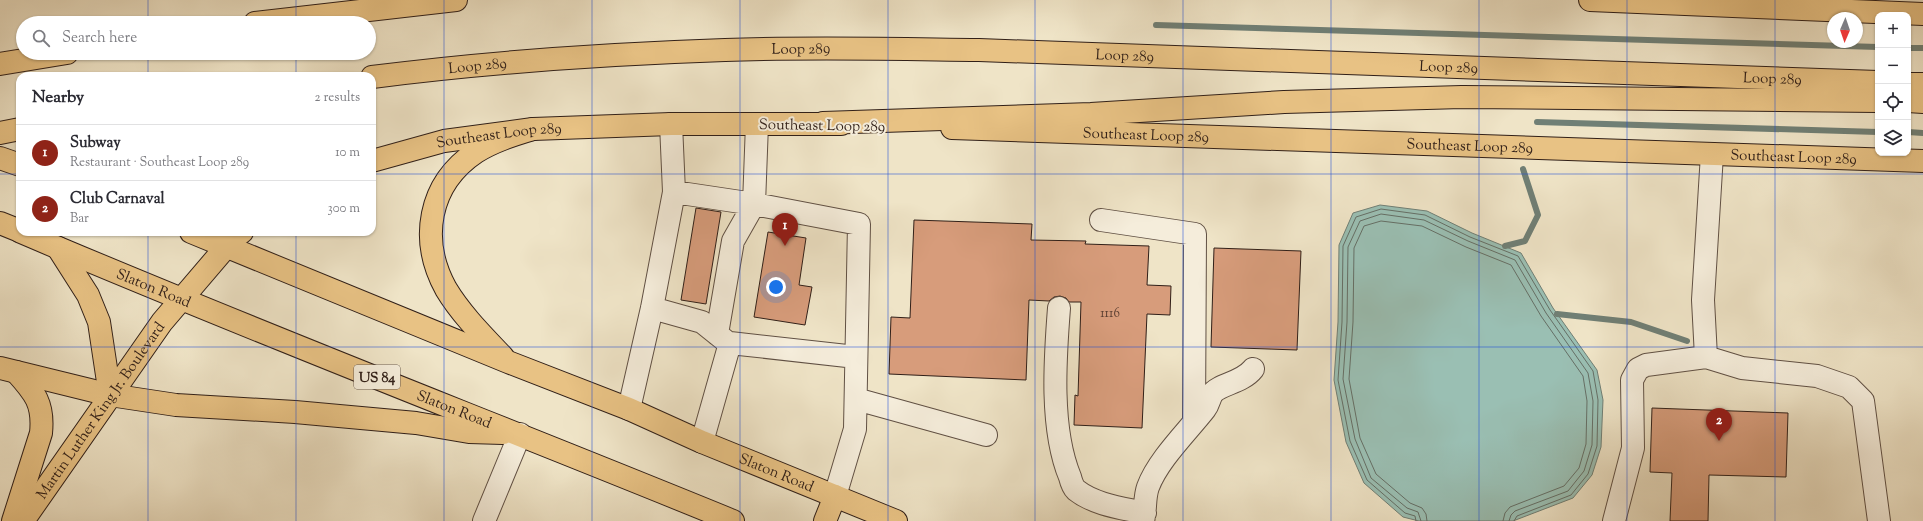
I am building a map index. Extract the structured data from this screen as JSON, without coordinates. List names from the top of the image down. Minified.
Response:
{"streets":{"main road":["Loop 289","Southeast Loop 289","Slaton Road","US 84","Martin Luther King Jr. Boulevard"]},"crossings":[["Slaton Road","Martin Luther King Jr. Boulevard"]],"house_numbers":["1116"],"north":"bottom","page":{"map_buttons":["+","−"],"search":"Search here","heading":["Nearby","2 results"],"list":[{"mark":"1","name":"Subway","note":"Restaurant · Southeast Loop 289","value":"10 m"},{"mark":"2","name":"Club Carnaval","note":"Bar","value":"300 m"}],"pins":["1","2"]}}
